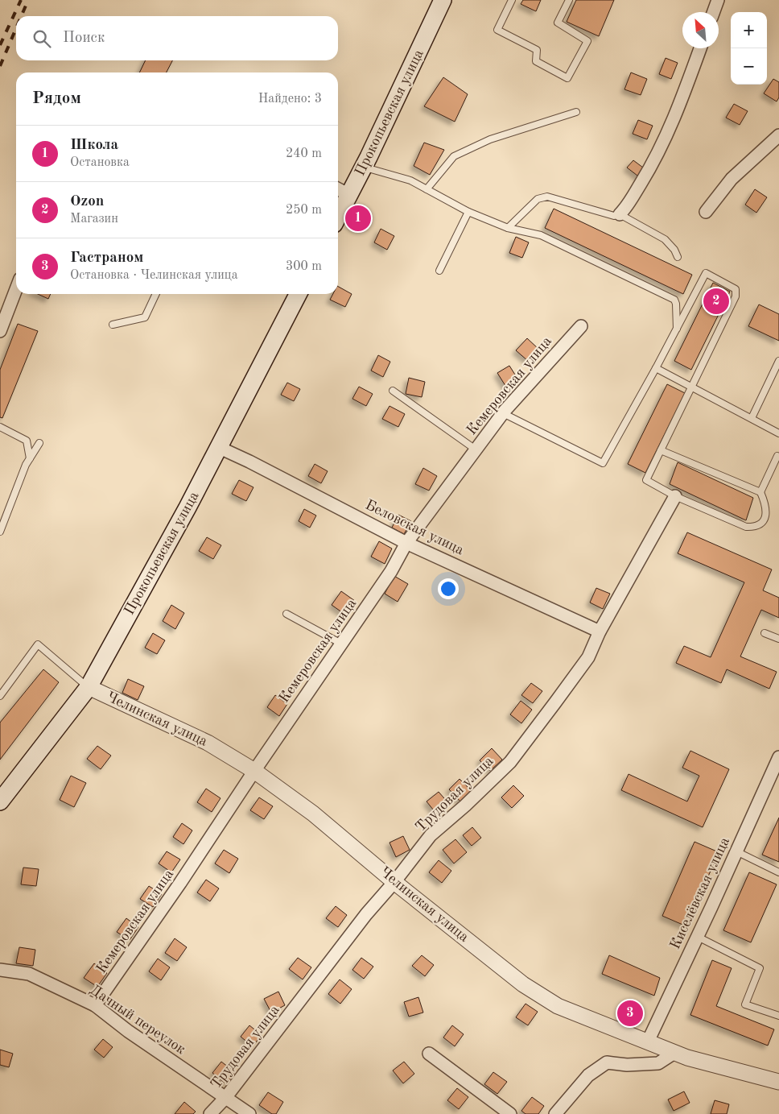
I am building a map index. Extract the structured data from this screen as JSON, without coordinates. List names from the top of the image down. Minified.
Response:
{"streets":{"main road":["Прокопьевская улица"],"street":["Кемеровская улица","Беловская улица","Челинская улица","Трудовая улица","Киселёвская улица","Дачный переулок"]},"crossings":[["Прокопьевская улица","Беловская улица"],["Прокопьевская улица","Челинская улица"],["Кемеровская улица","Беловская улица"],["Кемеровская улица","Челинская улица"],["Кемеровская улица","Дачный переулок"],["Беловская улица","Трудовая улица"],["Челинская улица","Трудовая улица"],["Челинская улица","Киселёвская улица"],["Трудовая улица","Дачный переулок"]],"north":"top left","page":{"map_buttons":["+","−"],"search":"Поиск","heading":["Рядом","Найдено: 3"],"list":[{"mark":"1","name":"Школа","note":"Остановка","value":"240 m"},{"mark":"2","name":"Ozon","note":"Магазин","value":"250 m"},{"mark":"3","name":"Гастраном","note":"Остановка · Челинская улица","value":"300 m"}],"pins":["1","2","3"]}}
